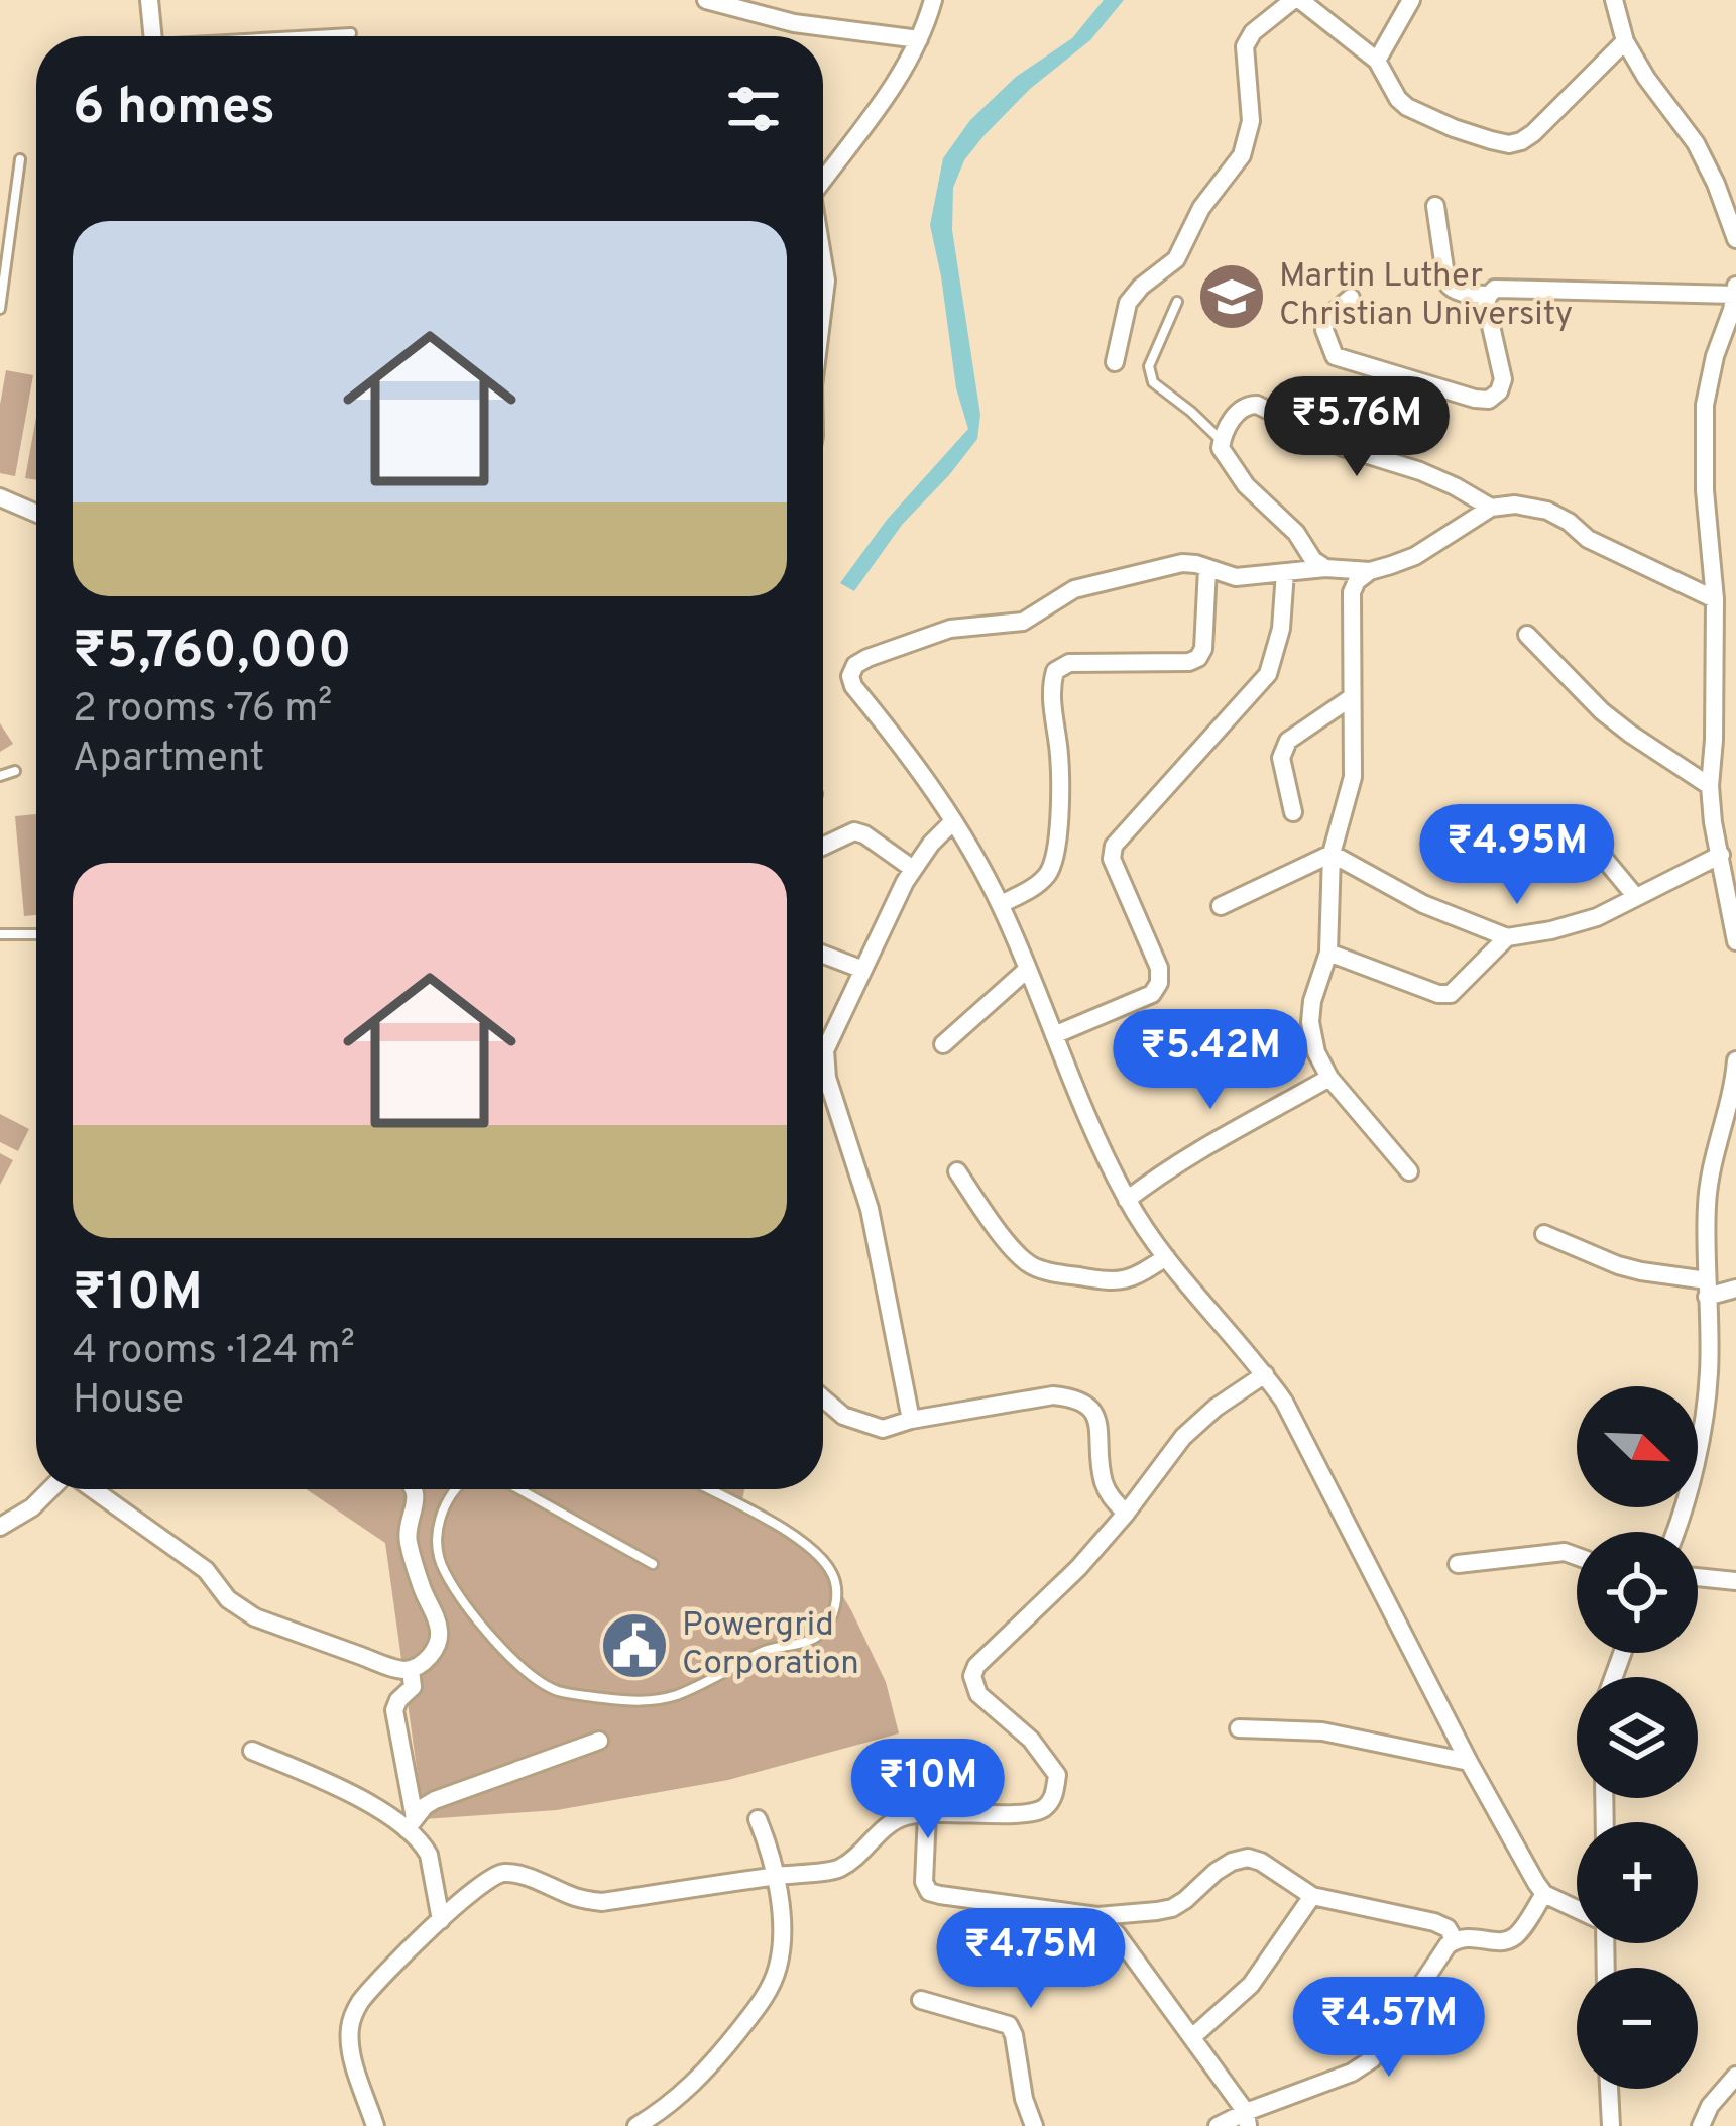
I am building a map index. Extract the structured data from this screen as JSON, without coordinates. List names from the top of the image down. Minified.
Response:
{"places":{"school or university":["Martin Luther Christian University"],"public building":["Powergrid Corporation"]},"north":"bottom right","page":{"heading":"6 homes","list":[{"name":"₹5,760,000","note":"2 rooms · 76 m² · Apartment"},{"name":"₹10M","note":"4 rooms · 124 m² · House"}],"price":["₹5.76M","₹4.95M","₹5.42M","₹10M","₹4.75M","₹4.57M"],"map_buttons":["+","−"]}}
